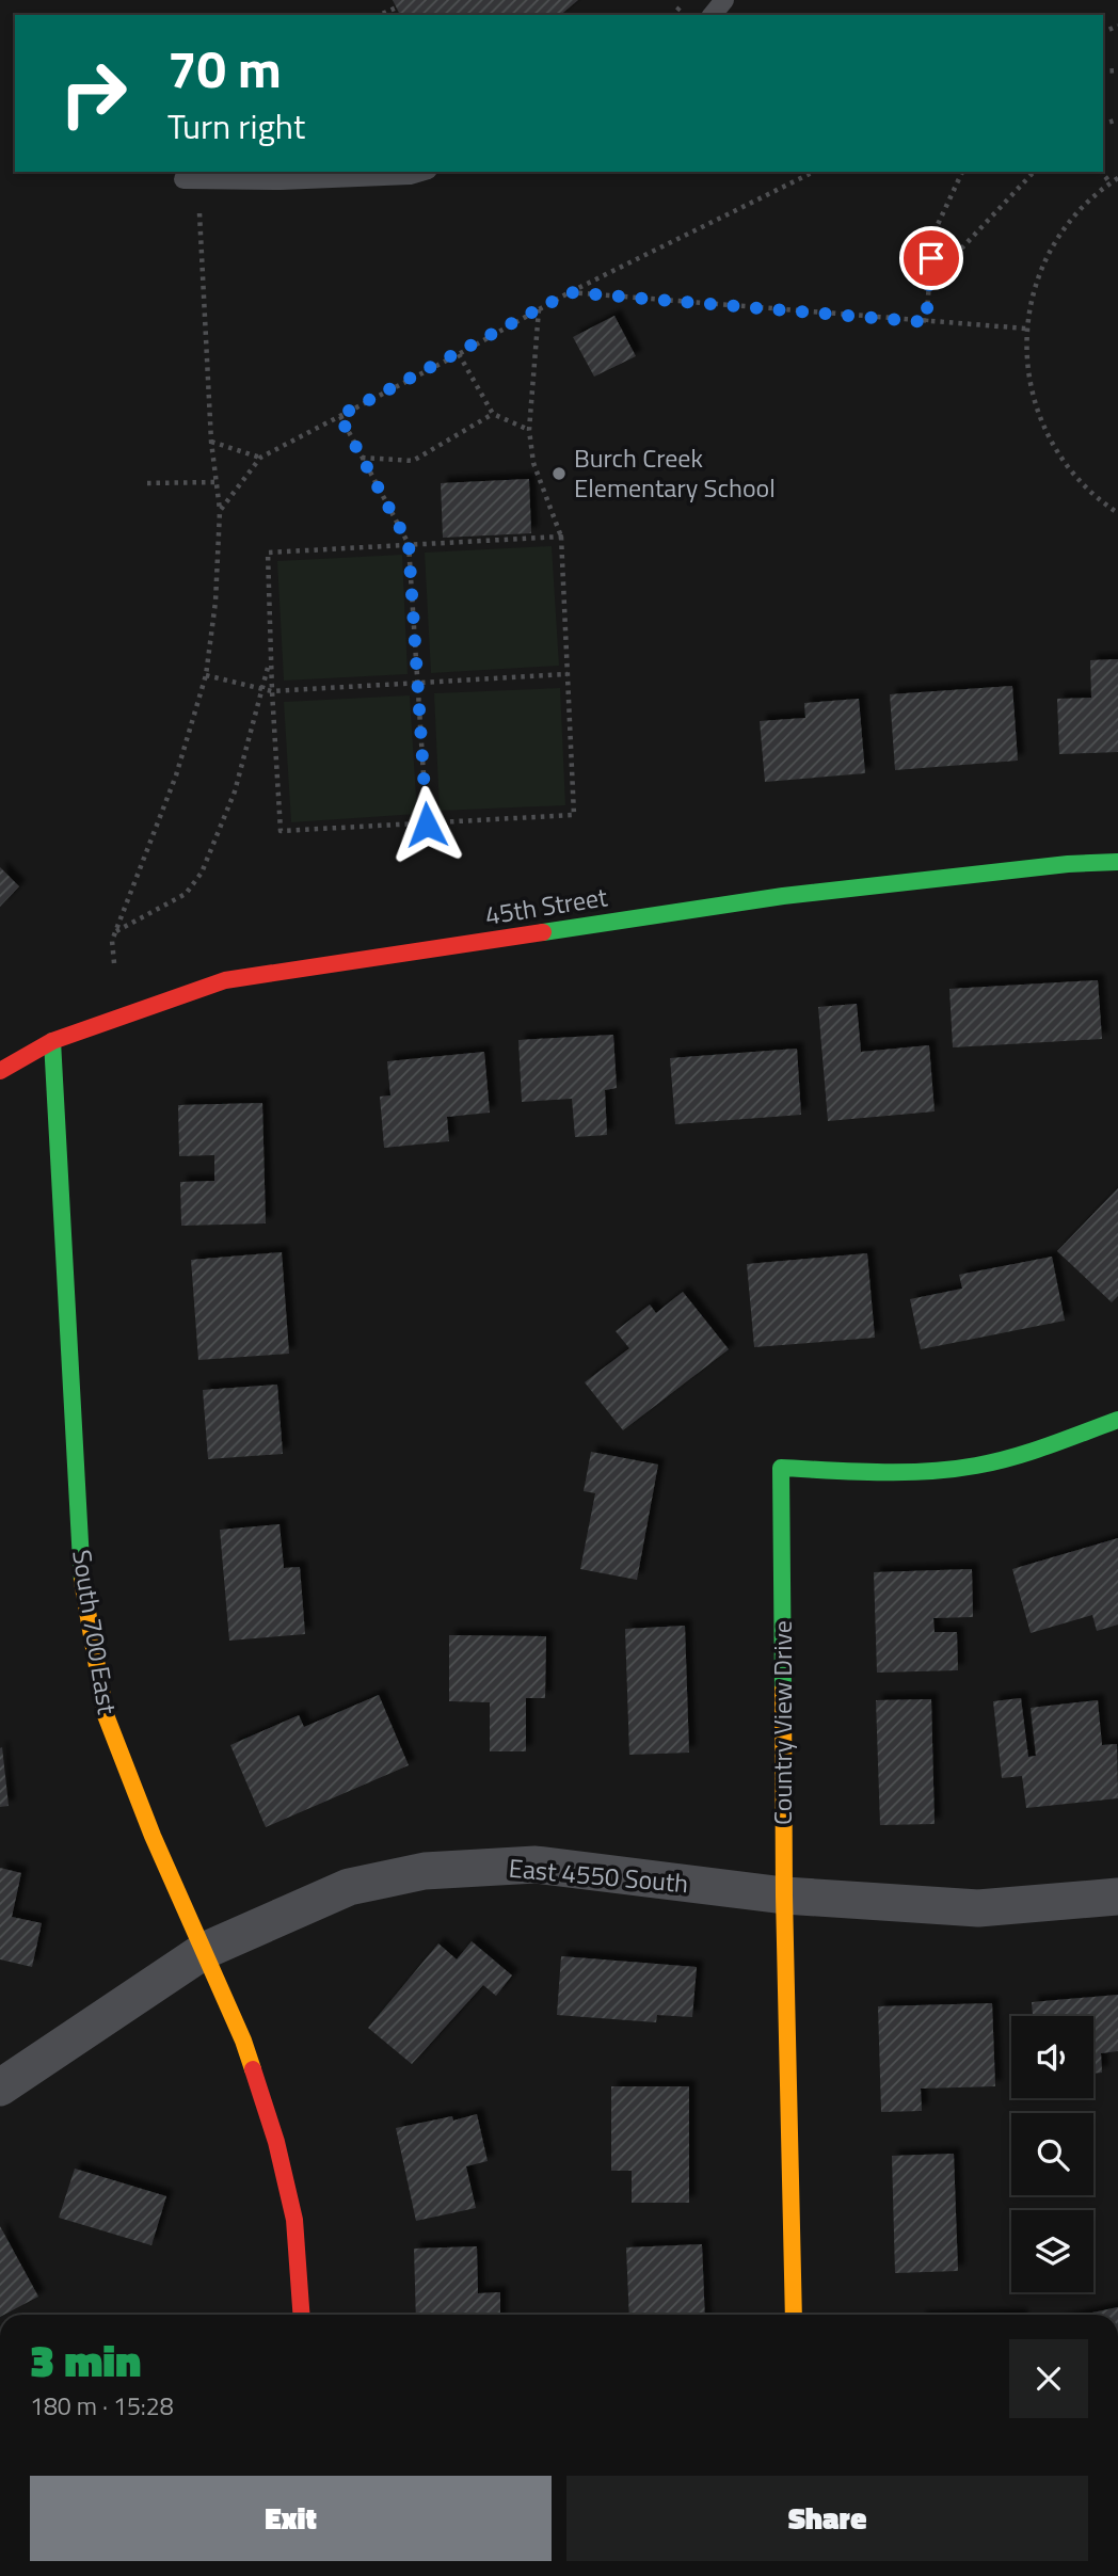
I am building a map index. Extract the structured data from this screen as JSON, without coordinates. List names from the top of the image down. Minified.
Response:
{"streets":{"street":["45th Street","South 700 East","Country View Drive","East 4550 South"]},"crossings":[["45th Street","South 700 East"],["South 700 East","East 4550 South"],["Country View Drive","East 4550 South"]],"places":["Burch Creek Elementary School"],"page":{"turn":["70 m","Turn right"],"heading":["3 min","180 m · 15:28"],"buttons":["Exit","Share"]}}
